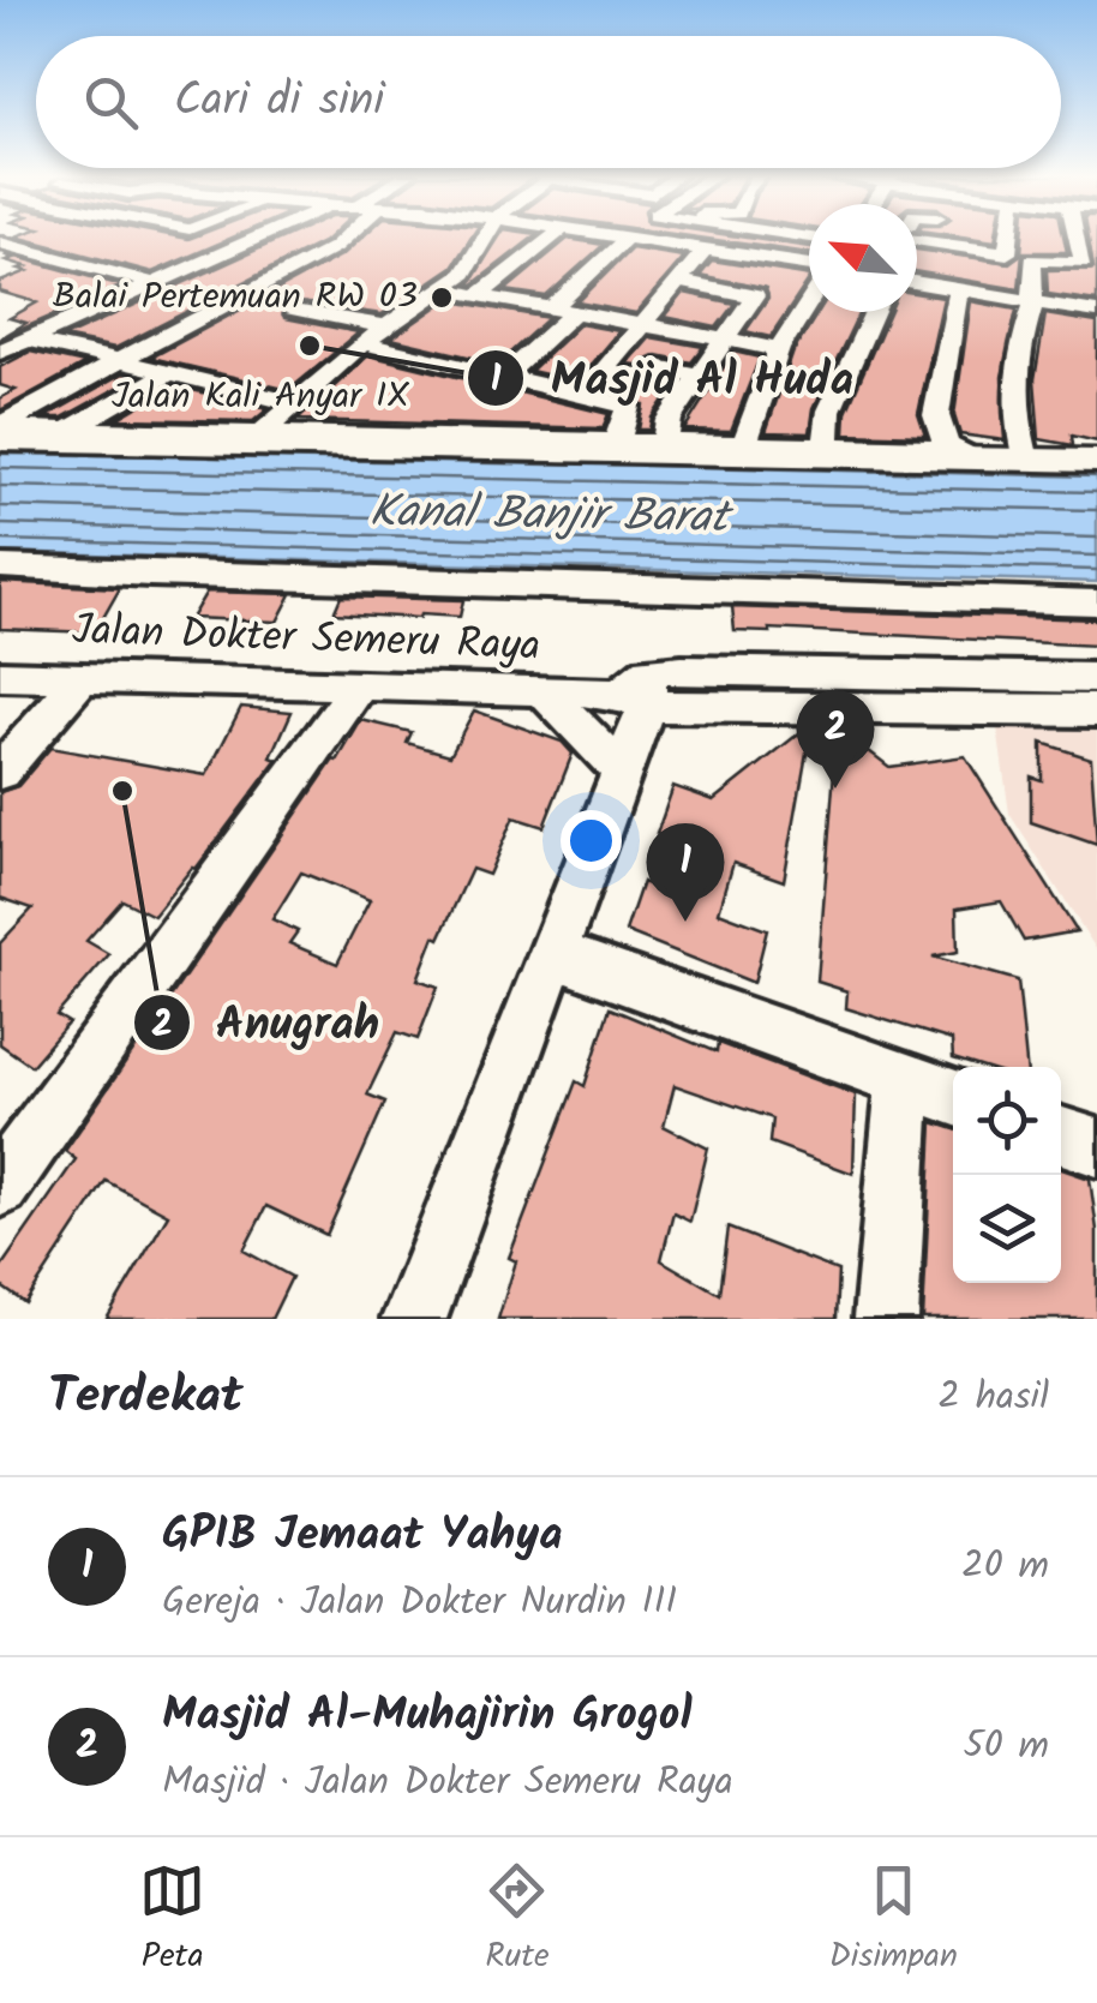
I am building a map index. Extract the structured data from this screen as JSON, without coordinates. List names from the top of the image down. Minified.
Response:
{"streets":{"street":["Jalan Kali Anyar IX","Jalan Dokter Semeru Raya"]},"water":["Kanal Banjir Barat"],"places":["Balai Pertemuan RW 03","Masjid Al Huda","Anugrah"],"north":"top left","page":{"search":"Cari di sini","pins":["2","1"],"heading":["Terdekat","2 hasil"],"list":[{"mark":"1","name":"GPIB Jemaat Yahya","note":"Gereja · Jalan Dokter Nurdin III","value":"20 m"},{"mark":"2","name":"Masjid Al-Muhajirin Grogol","note":"Masjid · Jalan Dokter Semeru Raya","value":"50 m"}],"nav":["Peta","Rute","Disimpan"]}}
